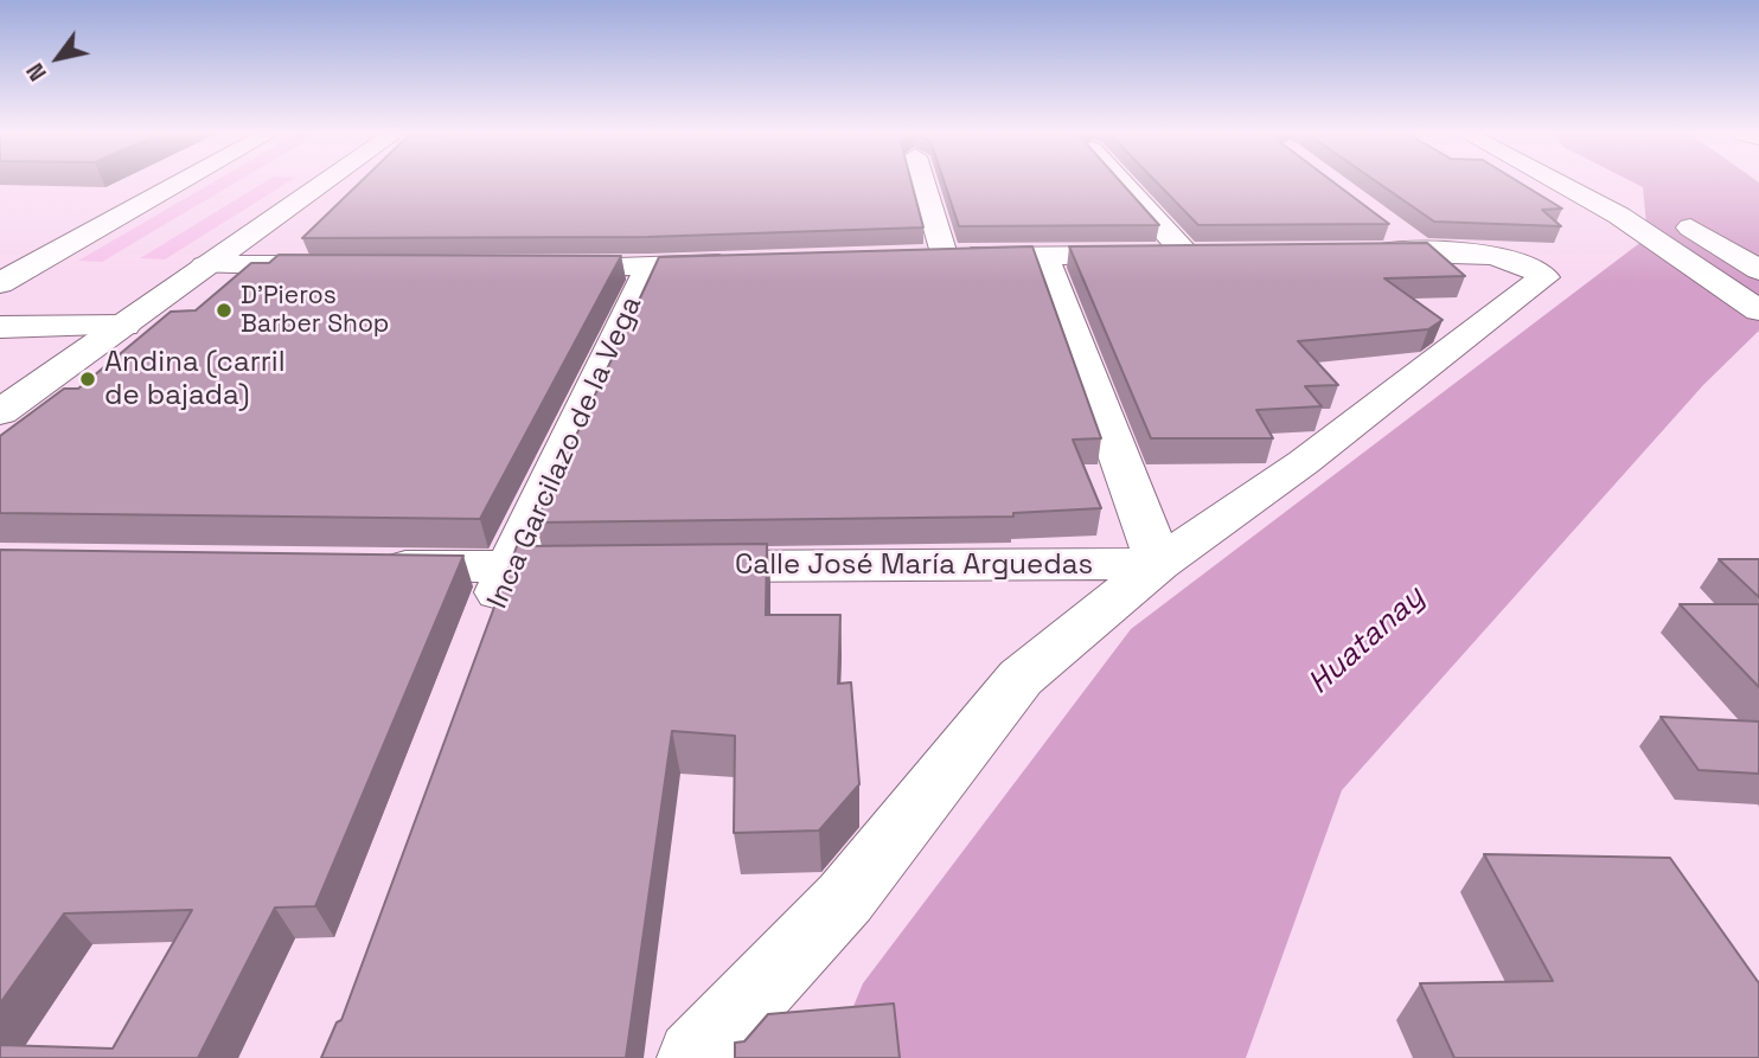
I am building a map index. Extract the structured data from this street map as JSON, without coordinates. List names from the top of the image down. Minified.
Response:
{"streets":{"main road":["Inca Garcilazo de la Vega","Calle José María Arguedas"]},"water":["Huatanay"],"places":["D'Pieros Barber Shop","Andina (carril de bajada)"],"north":"bottom left"}
